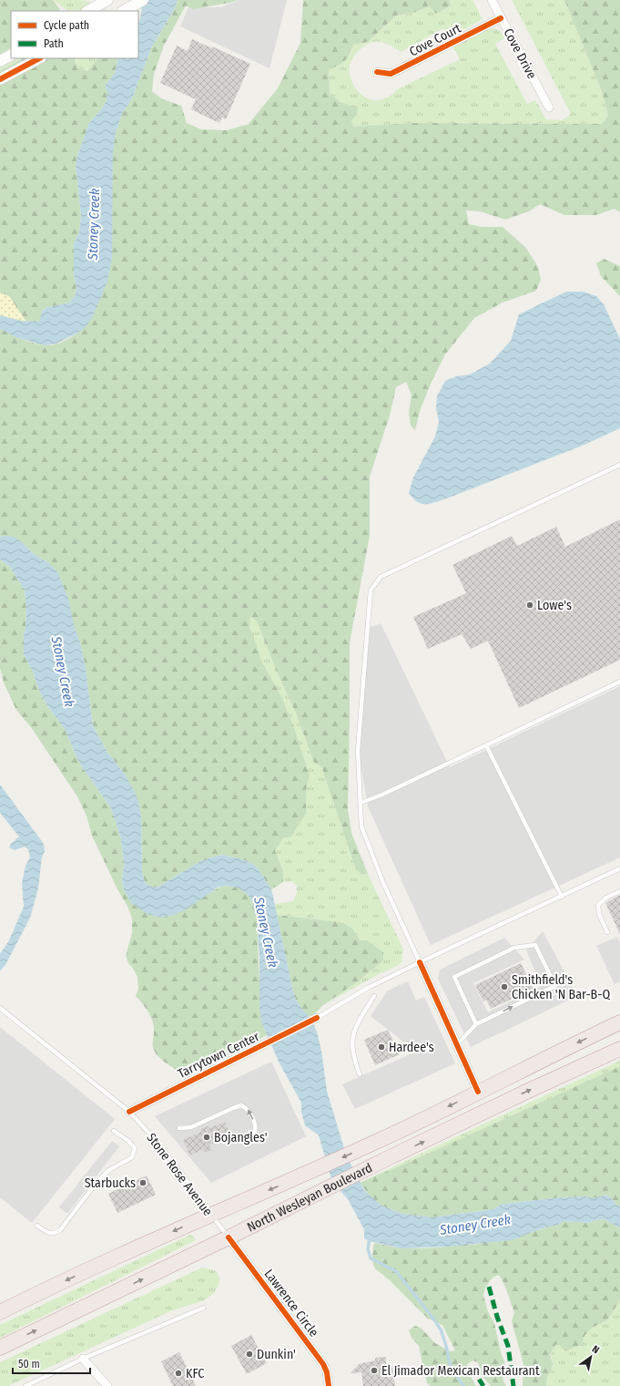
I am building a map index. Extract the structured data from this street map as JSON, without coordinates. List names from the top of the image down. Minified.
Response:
{"streets":{"highway":["North Wesleyan Boulevard"],"street":["Cove Court","Cove Drive","Tarrytown Center","Lawrence Circle"],"lane":["Stone Rose Avenue"]},"crossings":[["Cove Court","Cove Drive"],["Tarrytown Center","Stone Rose Avenue"],["Stone Rose Avenue","North Wesleyan Boulevard"],["Stone Rose Avenue","Lawrence Circle"],["North Wesleyan Boulevard","Lawrence Circle"]],"water":["Stoney Creek"],"places":["Lowe's","Smithfield's Chicken 'N Bar-B-Q","Hardee's","Bojangles'","Starbucks","Dunkin'","El Jimador Mexican Restaurant","KFC"],"legend":["Cycle path","Path"],"scale_bar":"50 m","north":"top right"}
